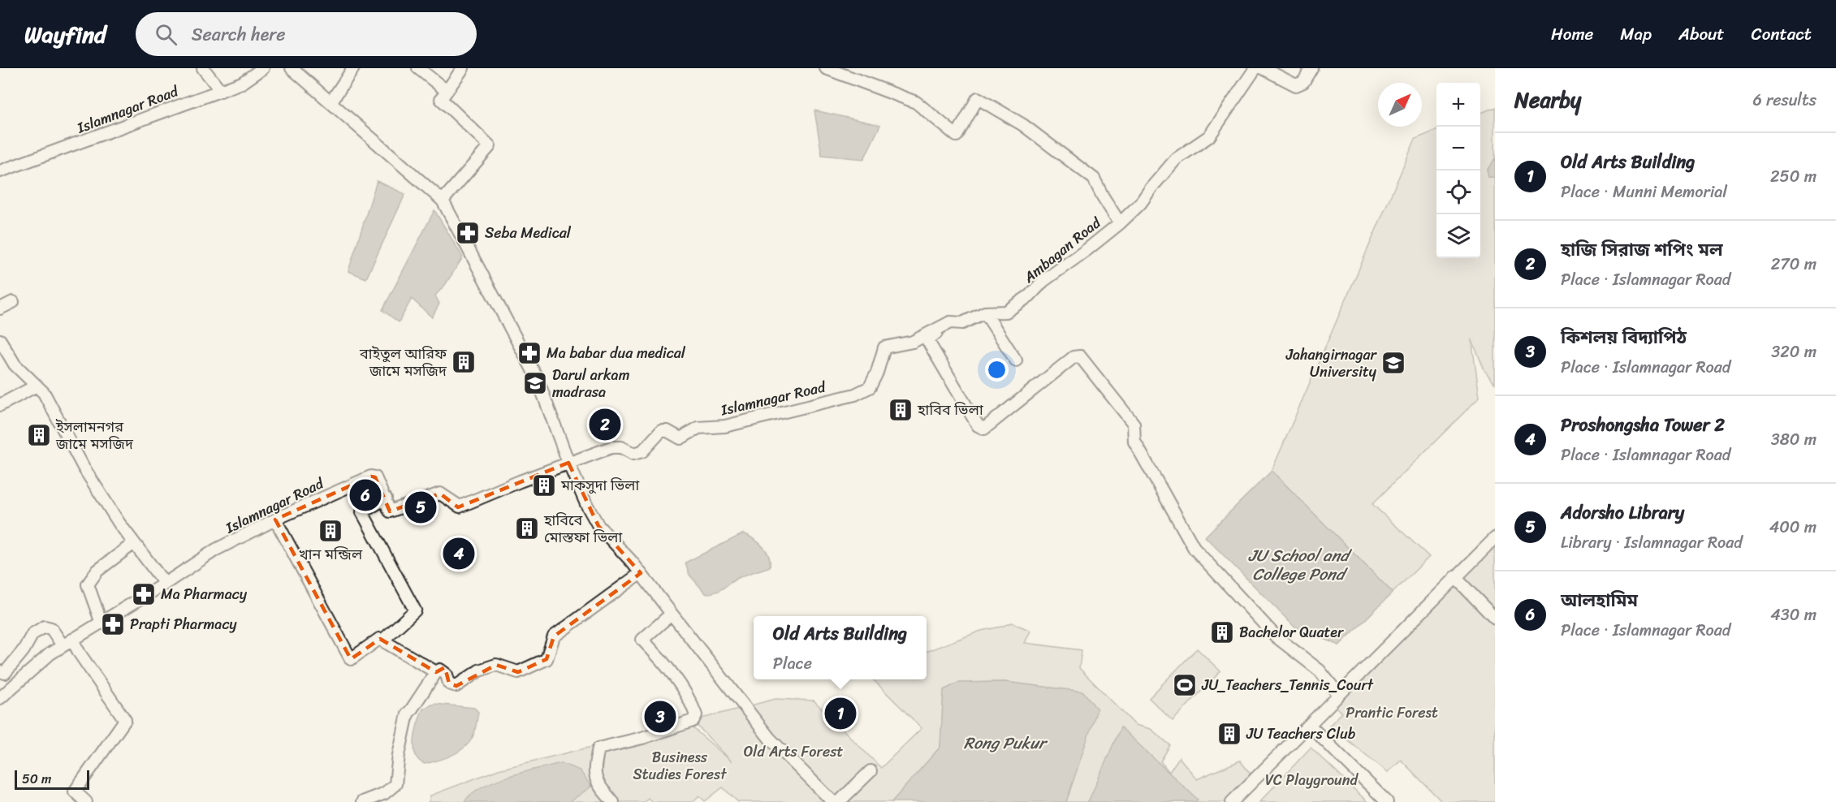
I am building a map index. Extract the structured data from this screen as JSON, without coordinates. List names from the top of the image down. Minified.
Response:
{"streets":{"street":["Islamnagar Road","Ambagan Road"]},"crossings":[["Islamnagar Road","Ambagan Road"]],"water":["JU School and College Pond","Rong Pukur"],"parks":["Prantic Forest","Old Arts Forest","Business Studies Forest","VC Playground"],"places":{"pharmacy":["Seba Medical","Ma babar dua medical","Ma Pharmacy","Prapti Pharmacy"],"building":["বাইতুল আরিফ জামে মসজিদ","হাবিব ভিলা","ইসলামনগর জামে মসজিদ","মাকসুদা ভিলা","হাবিবে মোস্তফা ভিলা","খান মন্জিল","Bachelor Quater","JU Teachers Club"],"school or university":["Jahangirnagar University","Darul arkam madrasa"],"sports":["JU_Teachers_Tennis_Court"]},"scale_bar":"50 m","north":"top right","page":{"header":"Wayfind","search":"Search here","nav":["Home","Map","About","Contact"],"heading":["Nearby","6 results"],"map_buttons":["+","−"],"list":[{"mark":"1","name":"Old Arts Building","note":"Place · Munni Memorial","value":"250 m"},{"mark":"2","name":"হাজি সিরাজ শপিং মল","note":"Place · Islamnagar Road","value":"270 m"},{"mark":"3","name":"কিশলয় বিদ্যাপিঠ","note":"Place · Islamnagar Road","value":"320 m"},{"mark":"4","name":"Proshongsha Tower 2","note":"Place · Islamnagar Road","value":"380 m"},{"mark":"5","name":"Adorsho Library","note":"Library · Islamnagar Road","value":"400 m"},{"mark":"6","name":"আলহামিম","note":"Place · Islamnagar Road","value":"430 m"}],"pins":["2","6","5","4","1","3"],"popup":["Old Arts Building","Place"],"scale":"50 m"}}
